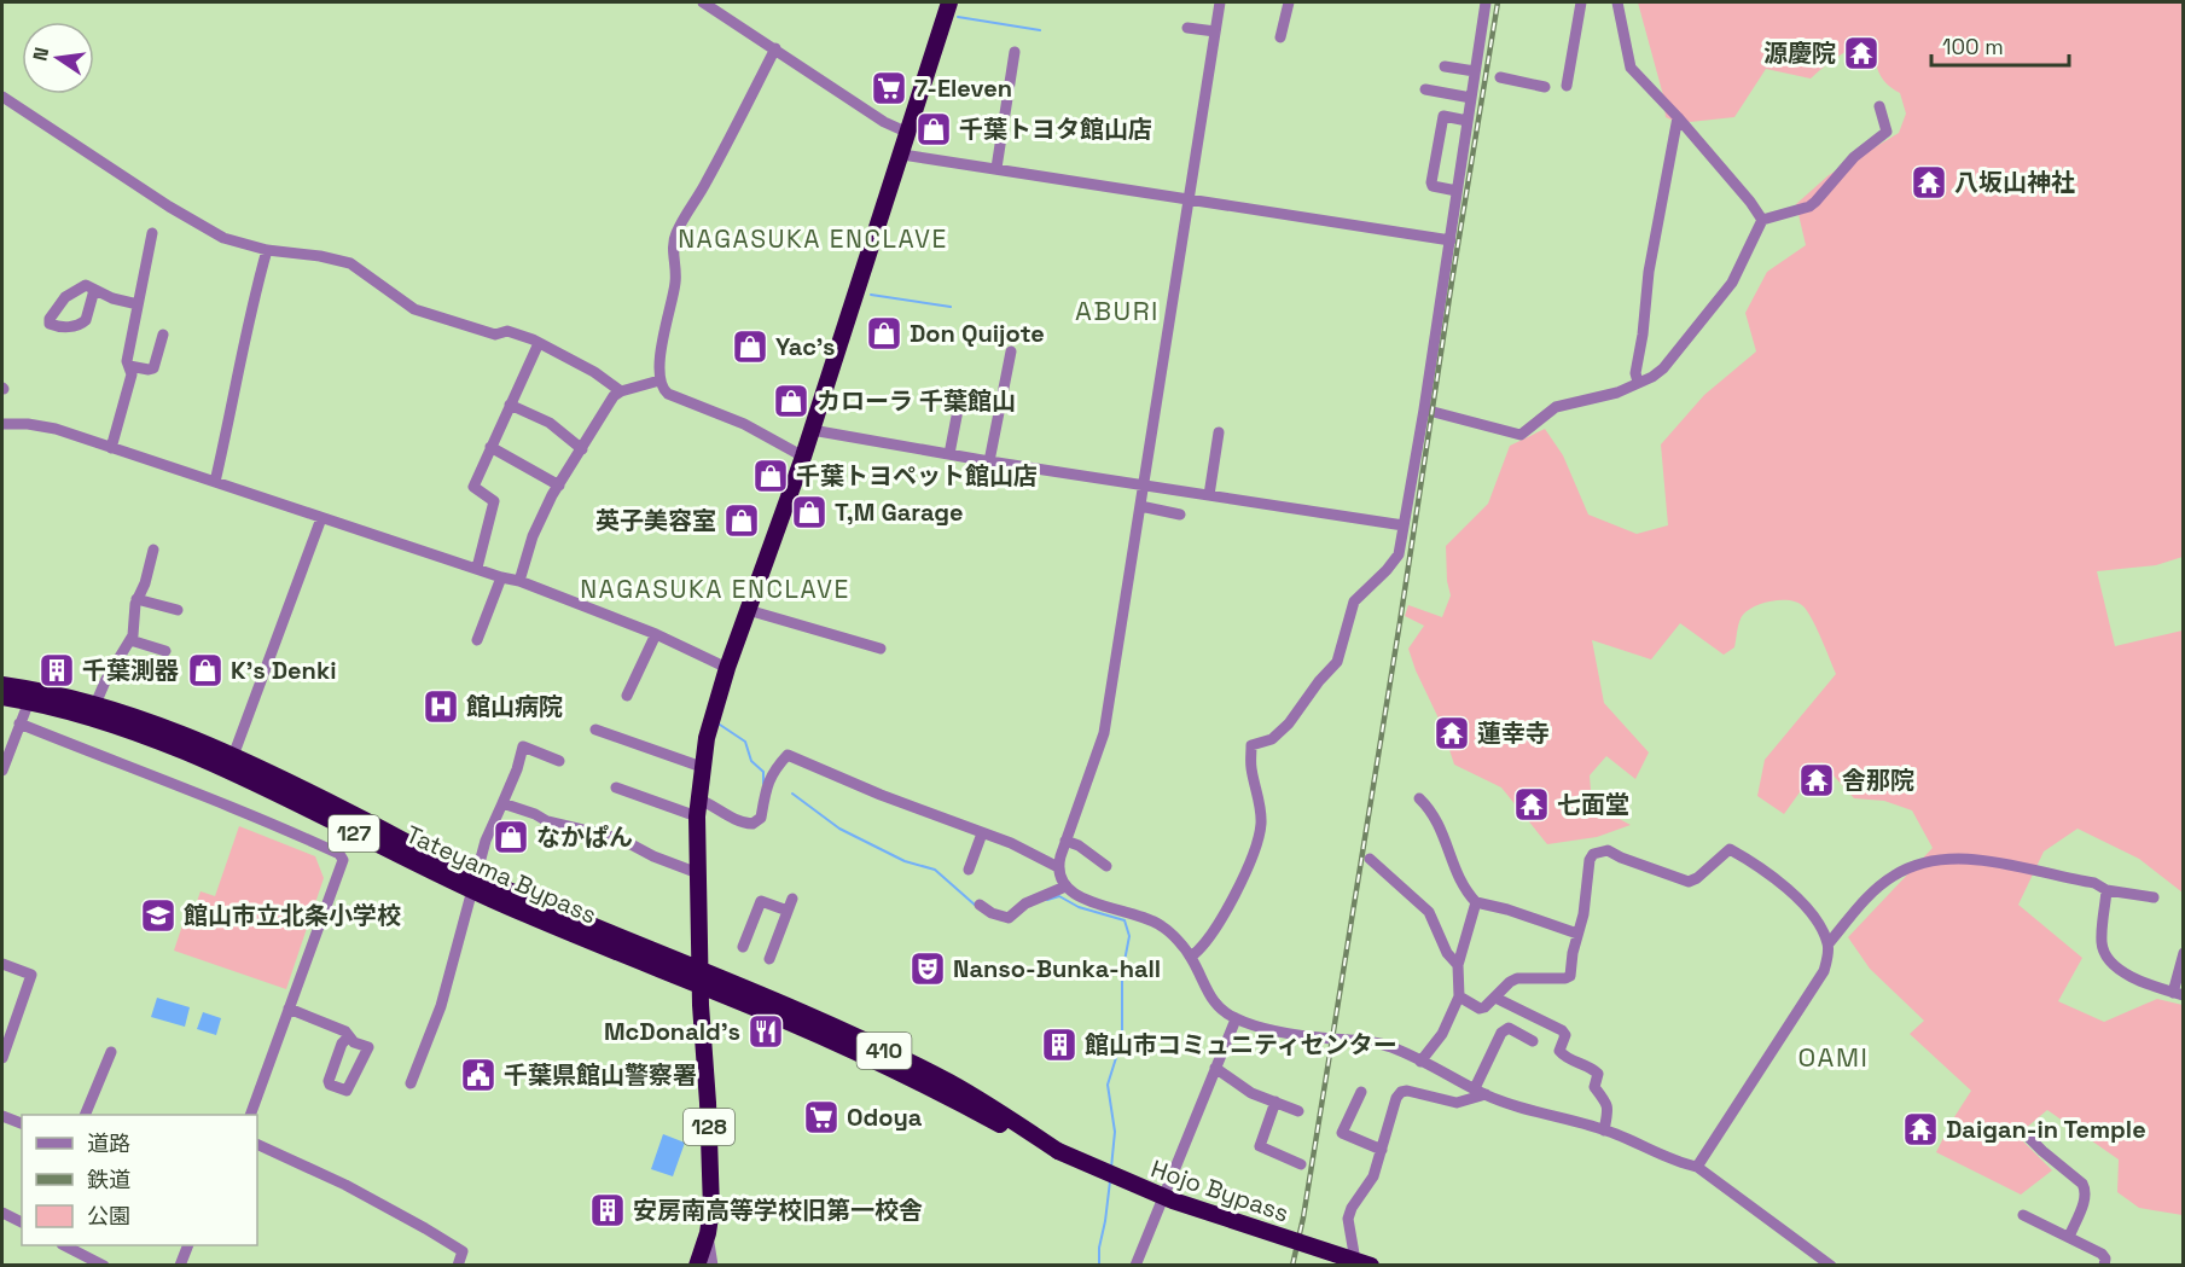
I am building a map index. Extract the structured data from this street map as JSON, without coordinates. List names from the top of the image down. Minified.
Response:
{"streets":{"highway":["127","Tateyama Bypass","410","128","Hojo Bypass"]},"crossings":[["Tateyama Bypass","128"],["Tateyama Bypass","Hojo Bypass"],["128","Hojo Bypass"]],"districts":["NAGASUKA ENCLAVE","ABURI","NAGASUKA ENCLAVE","OAMI"],"places":{"temple":["源慶院","八坂山神社","蓮幸寺","舎那院","七面堂","Daigan-in Temple"],"supermarket":["7-Eleven","Odoya"],"shop":["千葉トヨタ館山店","Don Quijote","Yac's","カローラ 千葉館山","千葉トヨペット館山店","T,M Garage","英子美容室","K's Denki","なかぱん"],"building":["千葉測器","館山市コミュニティセンター","安房南高等学校旧第一校舎"],"hospital":["館山病院"],"school or university":["館山市立北条小学校"],"theatre":["Nanso-Bunka-hall"],"restaurant":["McDonald's"],"public building":["千葉県館山警察署"]},"legend":["道路","鉄道","公園"],"scale_bar":"100 m","north":"left"}
